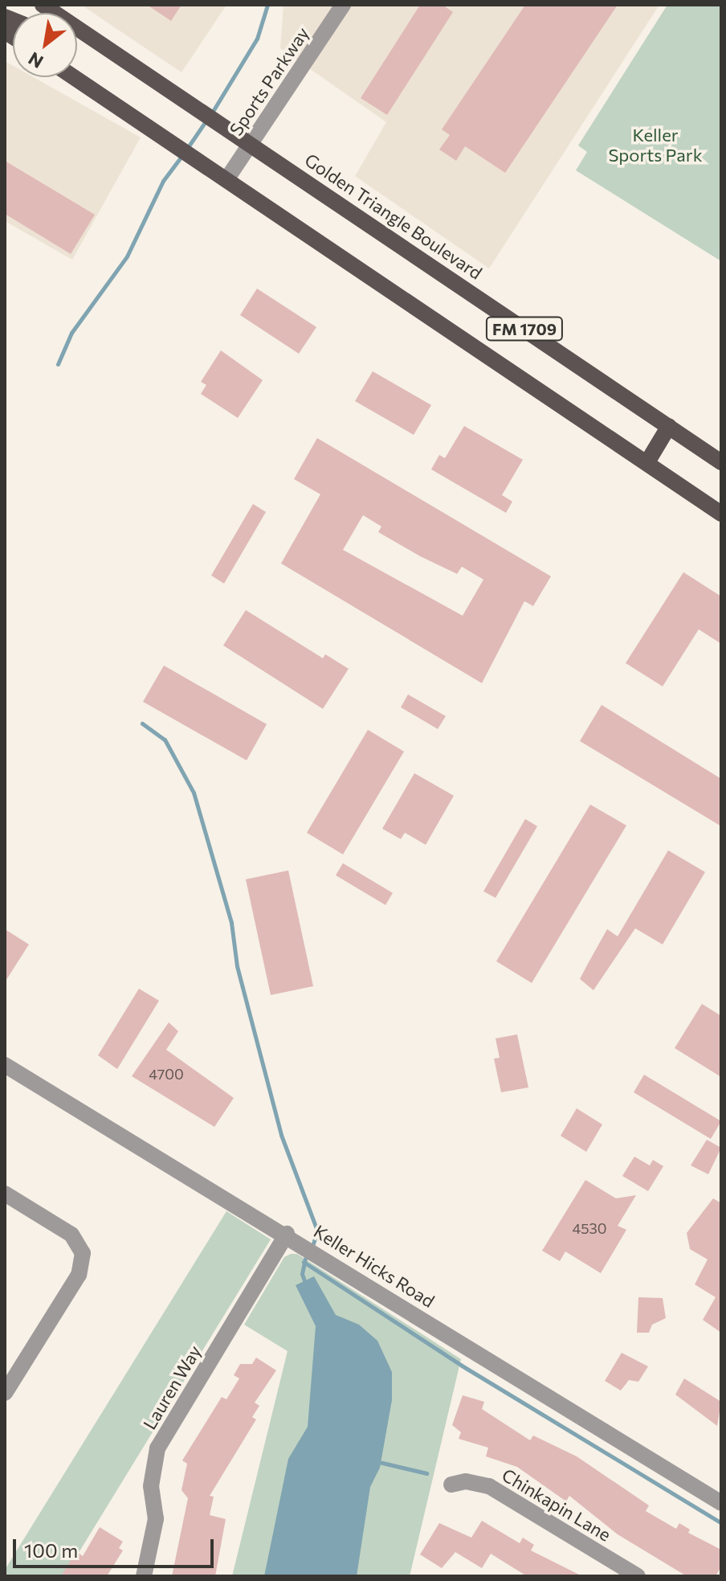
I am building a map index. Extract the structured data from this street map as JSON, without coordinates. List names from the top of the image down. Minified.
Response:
{"streets":{"main road":["Golden Triangle Boulevard","FM 1709"],"street":["Sports Parkway","Keller Hicks Road","Lauren Way","Chinkapin Lane"]},"crossings":[["Sports Parkway","Golden Triangle Boulevard"],["Sports Parkway","FM 1709"],["Keller Hicks Road","Lauren Way"]],"parks":["Keller Sports Park"],"house_numbers":["4700","4530"],"scale_bar":"100 m","north":"bottom left"}
